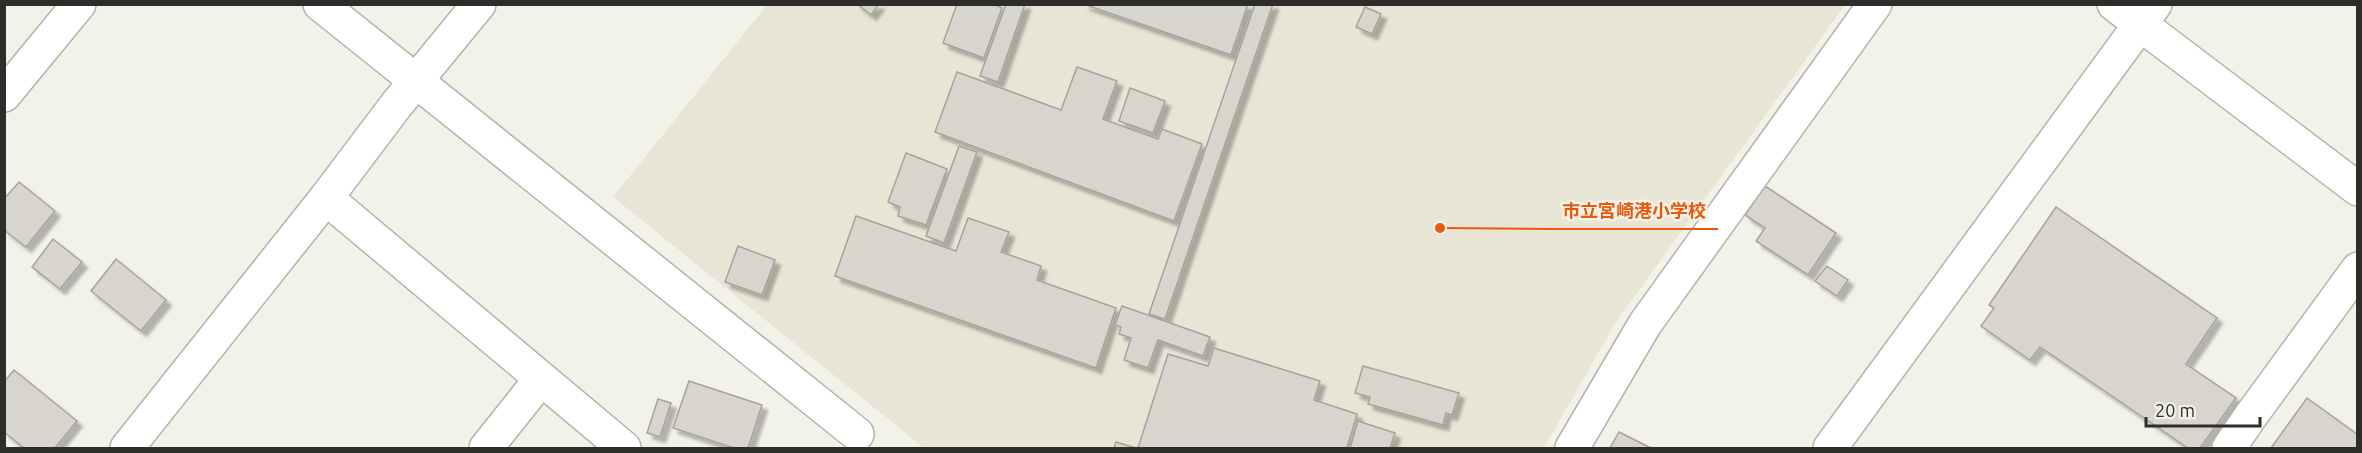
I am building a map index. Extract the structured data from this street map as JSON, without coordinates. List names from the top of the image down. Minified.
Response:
{"places":["市立宮崎港小学校"],"scale_bar":"20 m"}
